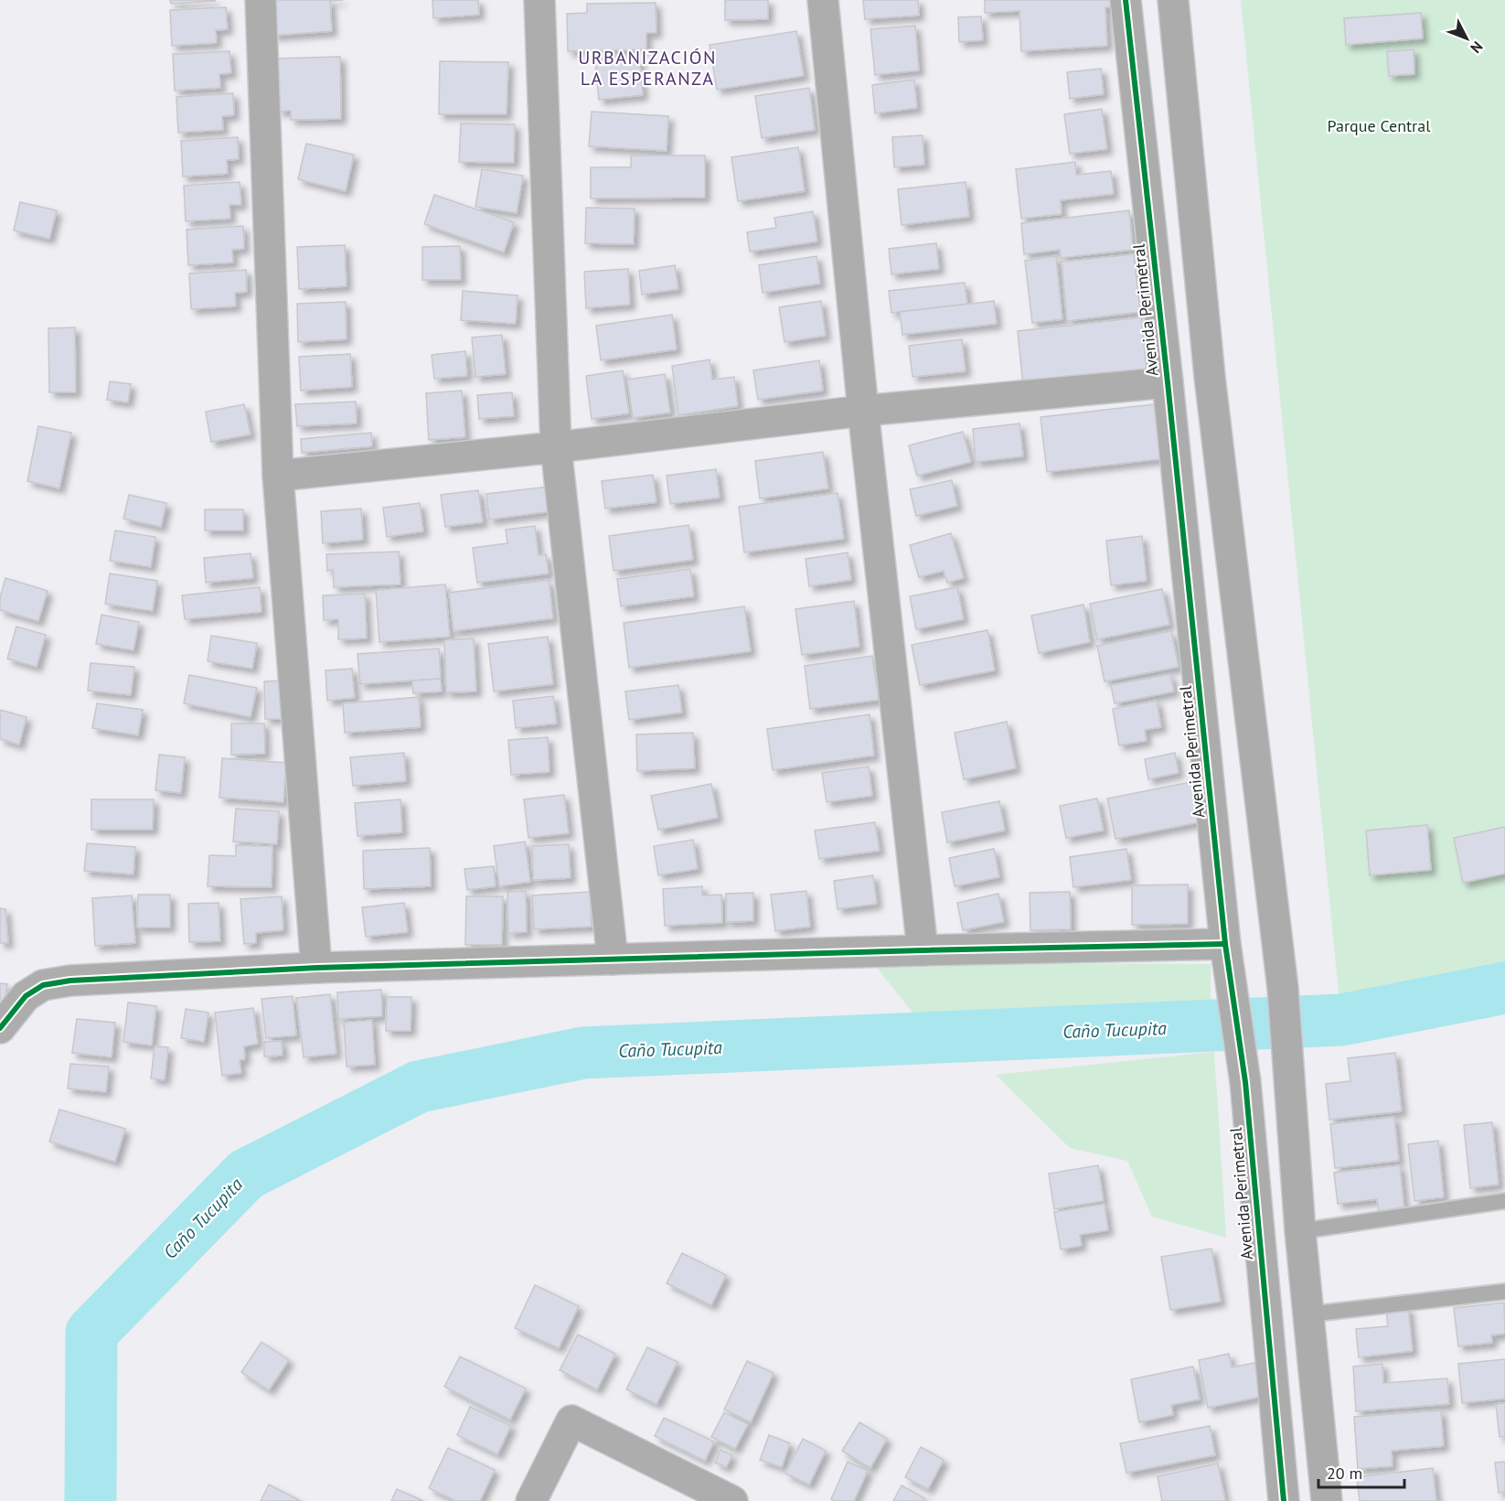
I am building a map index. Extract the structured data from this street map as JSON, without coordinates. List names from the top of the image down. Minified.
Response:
{"streets":{"street":["Avenida Perimetral"]},"districts":["URBANIZACIÓN LA ESPERANZA"],"water":["Caño Tucupita"],"parks":["Parque Central"],"scale_bar":"20 m","north":"bottom right"}
